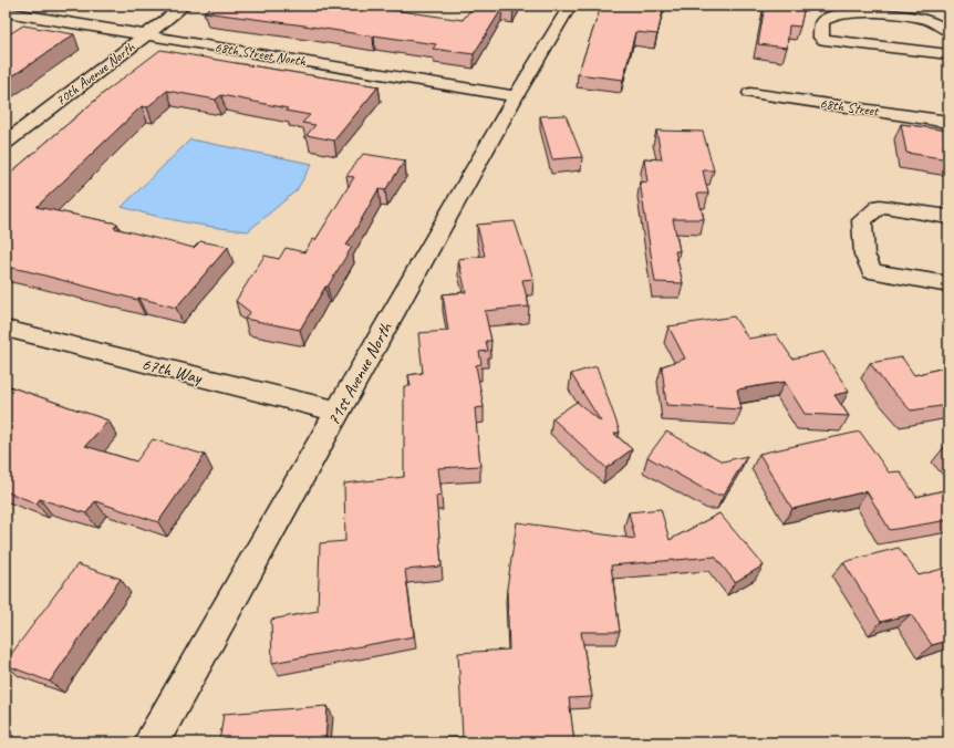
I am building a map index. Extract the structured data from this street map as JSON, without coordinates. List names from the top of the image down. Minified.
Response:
{"streets":{"street":["68th Street North","70th Avenue North","68th Street","67th Way","71st Avenue North"]},"crossings":[["68th Street North","70th Avenue North"],["68th Street North","71st Avenue North"],["67th Way","71st Avenue North"]]}
